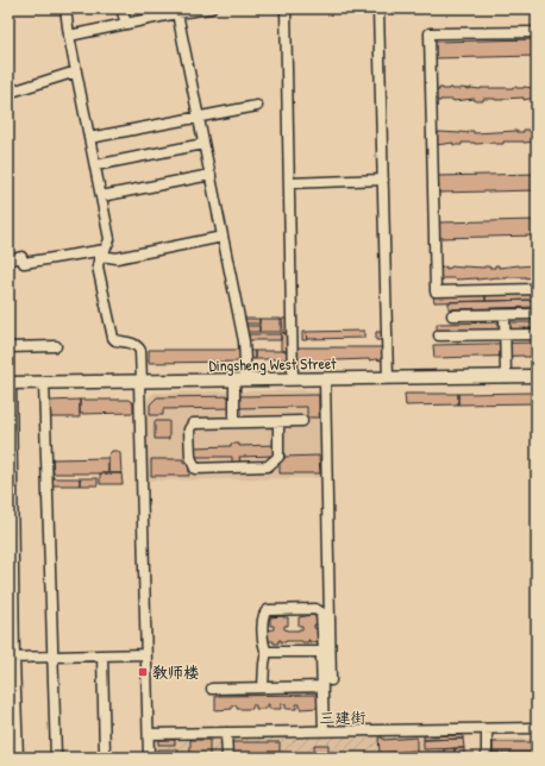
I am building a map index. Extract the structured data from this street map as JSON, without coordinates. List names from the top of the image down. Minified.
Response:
{"streets":{"main road":["Dingsheng West Street"],"street":["三建街"]},"places":{"transit":["教师楼"]}}
